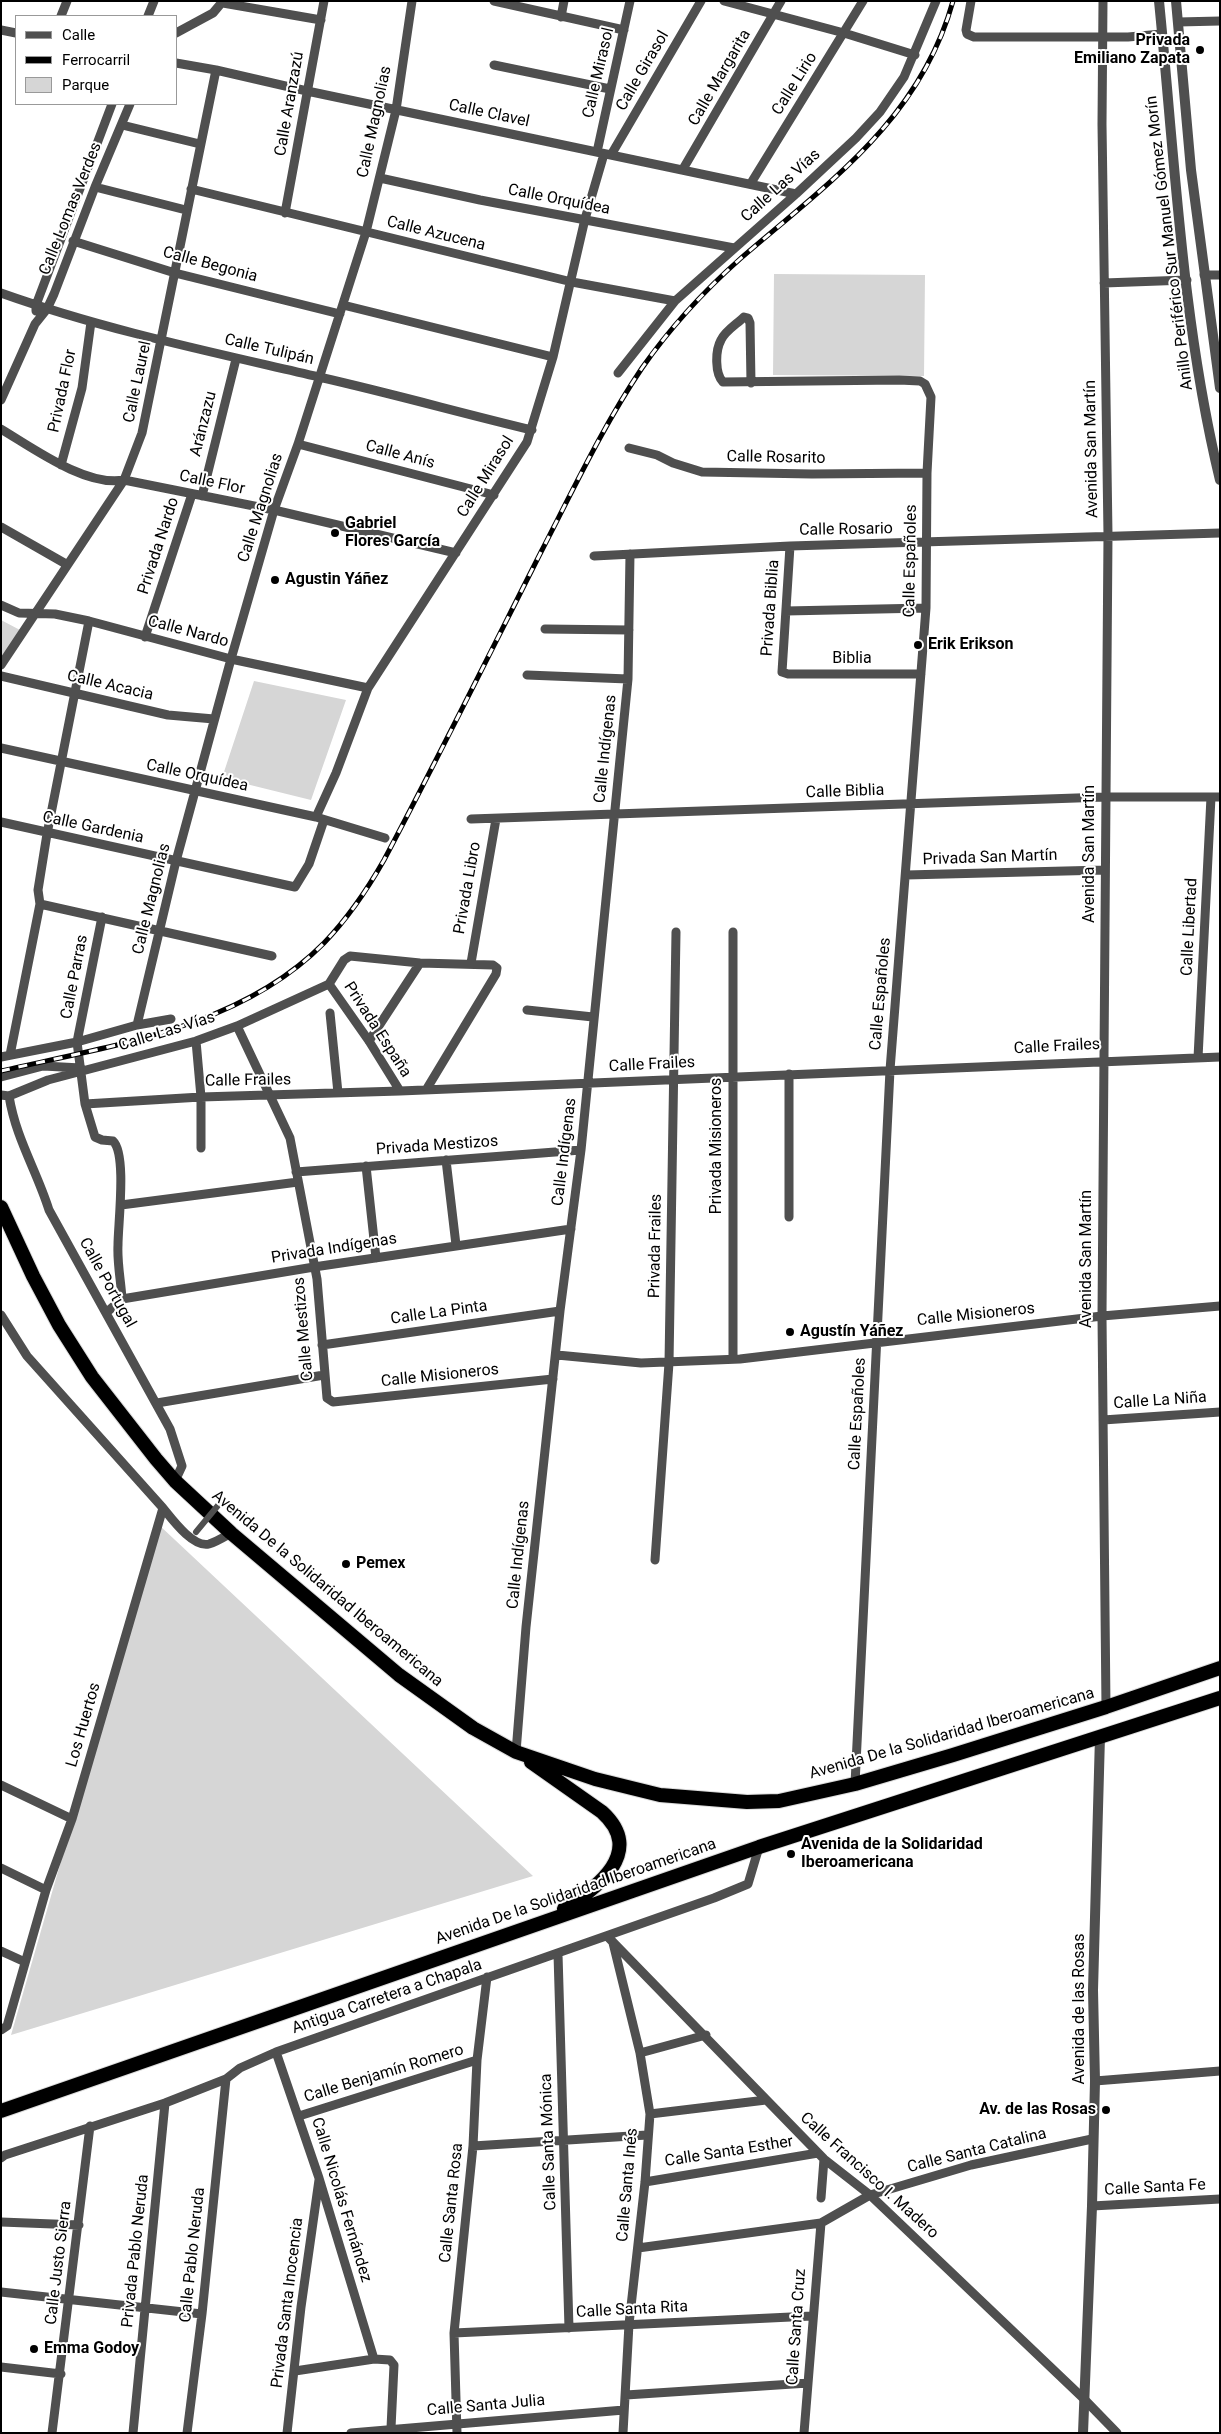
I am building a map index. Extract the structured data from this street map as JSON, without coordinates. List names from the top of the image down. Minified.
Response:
{"streets":{"highway":["Avenida De la Solidaridad Iberoamericana"],"street":["Calle Girasol","Calle Mirasol","Calle Margarita","Calle Lirio","Calle Aranzazú","Calle Clavel","Calle Magnolias","Calle Las Vías","Calle Orquídea","Calle Lomas Verdes","Calle Azucena","Anillo Periférico Sur Manuel Gómez Morín","Calle Begonia","Calle Tulipán","Calle Laurel","Privada Flor","Aránzazu","Avenida San Martín","Calle Anís","Calle Rosarito","Calle Flor","Calle Rosario","Privada Nardo","Calle Españoles","Privada Biblia","Calle Nardo","Biblia","Calle Acacia","Calle Indígenas","Calle Biblia","Calle Gardenia","Privada San Martín","Privada Libro","Calle Libertad","Calle Parras","Privada España","Calle Frailes","Privada Mestizos","Privada Misioneros","Privada Frailes","Privada Indígenas","Calle Portugal","Calle La Pinta","Calle Misioneros","Calle Mestizos","Calle La Niña","Los Huertos","Antigua Carretera a Chapala","Avenida de las Rosas","Calle Benjamín Romero","Calle Santa Mónica","Calle Santa Catalina","Calle Santa Esther","Calle Francisco I. Madero","Calle Santa Inés","Calle Santa Fe","Calle Nicolás Fernández","Calle Santa Rosa","Privada Pablo Neruda","Calle Pablo Neruda","Calle Justo Sierra","Privada Santa Inocencia","Calle Santa Rita","Calle Santa Cruz","Calle Santa Julia"]},"crossings":[["Calle Girasol","Calle Mirasol"],["Calle Girasol","Calle Clavel"],["Calle Mirasol","Calle Clavel"],["Calle Mirasol","Calle Orquídea"],["Calle Mirasol","Calle Azucena"],["Calle Mirasol","Calle Tulipán"],["Calle Mirasol","Calle Anís"],["Calle Mirasol","Calle Flor"],["Calle Mirasol","Calle Nardo"],["Calle Mirasol","Calle Gardenia"],["Calle Margarita","Calle Clavel"],["Calle Lirio","Calle Clavel"],["Calle Aranzazú","Calle Clavel"],["Calle Aranzazú","Calle Azucena"],["Calle Clavel","Calle Magnolias"],["Calle Clavel","Calle Las Vías"],["Calle Clavel","Calle Laurel"],["Calle Magnolias","Calle Las Vías"],["Calle Magnolias","Calle Orquídea"],["Calle Magnolias","Calle Azucena"],["Calle Magnolias","Calle Begonia"],["Calle Magnolias","Calle Tulipán"],["Calle Magnolias","Calle Anís"],["Calle Magnolias","Calle Flor"],["Calle Magnolias","Calle Nardo"],["Calle Magnolias","Calle Acacia"],["Calle Magnolias","Calle Gardenia"],["Calle Las Vías","Calle Orquídea"],["Calle Las Vías","Calle Azucena"],["Calle Las Vías","Calle Parras"],["Calle Las Vías","Privada España"],["Calle Las Vías","Calle Portugal"],["Calle Las Vías","Calle Mestizos"],["Calle Lomas Verdes","Calle Begonia"],["Calle Lomas Verdes","Calle Tulipán"],["Calle Azucena","Calle Laurel"],["Calle Begonia","Calle Laurel"],["Calle Tulipán","Calle Laurel"],["Calle Tulipán","Privada Flor"],["Calle Tulipán","Aránzazu"],["Calle Laurel","Calle Flor"],["Calle Laurel","Calle Nardo"],["Privada Flor","Calle Flor"],["Aránzazu","Calle Flor"],["Avenida San Martín","Calle Rosario"],["Avenida San Martín","Calle Biblia"],["Avenida San Martín","Privada San Martín"],["Avenida San Martín","Calle Frailes"],["Avenida San Martín","Calle Misioneros"],["Avenida San Martín","Calle La Niña"],["Avenida San Martín","Avenida De la Solidaridad Iberoamericana"],["Calle Rosarito","Calle Españoles"],["Calle Flor","Privada Nardo"],["Calle Rosario","Calle Españoles"],["Calle Rosario","Privada Biblia"],["Calle Rosario","Calle Indígenas"],["Privada Nardo","Calle Nardo"],["Calle Españoles","Biblia"],["Calle Españoles","Calle Biblia"],["Calle Españoles","Privada San Martín"],["Calle Españoles","Calle Frailes"],["Calle Españoles","Calle Misioneros"],["Calle Españoles","Avenida De la Solidaridad Iberoamericana"],["Privada Biblia","Biblia"],["Calle Indígenas","Calle Biblia"],["Calle Indígenas","Calle Frailes"],["Calle Indígenas","Privada Mestizos"],["Calle Indígenas","Privada Indígenas"],["Calle Indígenas","Calle La Pinta"],["Calle Indígenas","Calle Misioneros"],["Calle Indígenas","Avenida De la Solidaridad Iberoamericana"],["Calle Biblia","Privada Libro"],["Calle Biblia","Calle Libertad"],["Calle Libertad","Calle Frailes"],["Privada España","Calle Frailes"],["Calle Frailes","Privada Misioneros"],["Calle Frailes","Privada Frailes"],["Calle Frailes","Calle Mestizos"],["Privada Mestizos","Calle Mestizos"],["Privada Misioneros","Calle Misioneros"],["Privada Frailes","Calle Misioneros"],["Privada Indígenas","Calle Mestizos"],["Calle Portugal","Avenida De la Solidaridad Iberoamericana"],["Calle La Pinta","Calle Mestizos"],["Calle Misioneros","Calle Mestizos"],["Avenida De la Solidaridad Iberoamericana","Antigua Carretera a Chapala"],["Avenida De la Solidaridad Iberoamericana","Avenida de las Rosas"],["Antigua Carretera a Chapala","Calle Santa Mónica"],["Antigua Carretera a Chapala","Calle Francisco I. Madero"],["Antigua Carretera a Chapala","Calle Santa Inés"],["Antigua Carretera a Chapala","Calle Nicolás Fernández"],["Antigua Carretera a Chapala","Calle Santa Rosa"],["Antigua Carretera a Chapala","Privada Pablo Neruda"],["Antigua Carretera a Chapala","Calle Pablo Neruda"],["Antigua Carretera a Chapala","Calle Justo Sierra"],["Avenida de las Rosas","Calle Santa Catalina"],["Avenida de las Rosas","Calle Francisco I. Madero"],["Avenida de las Rosas","Calle Santa Fe"],["Calle Benjamín Romero","Calle Nicolás Fernández"],["Calle Benjamín Romero","Calle Santa Rosa"],["Calle Santa Mónica","Calle Santa Rita"],["Calle Santa Catalina","Calle Francisco I. Madero"],["Calle Santa Catalina","Calle Santa Inés"],["Calle Santa Catalina","Calle Santa Cruz"],["Calle Santa Esther","Calle Francisco I. Madero"],["Calle Santa Esther","Calle Santa Inés"],["Calle Francisco I. Madero","Calle Santa Inés"],["Calle Santa Inés","Calle Santa Rita"],["Calle Santa Inés","Calle Santa Julia"],["Calle Nicolás Fernández","Privada Santa Inocencia"],["Calle Santa Rosa","Calle Santa Rita"],["Calle Santa Rosa","Calle Santa Julia"],["Calle Santa Rita","Calle Santa Cruz"]],"places":["Privada Emiliano Zapata","Gabriel Flores García","Agustin Yáñez","Erik Erikson","Agustín Yáñez","Pemex","Avenida de la Solidaridad Iberoamericana","Av. de las Rosas","Emma Godoy"],"legend":["Calle","Ferrocarril","Parque"]}
